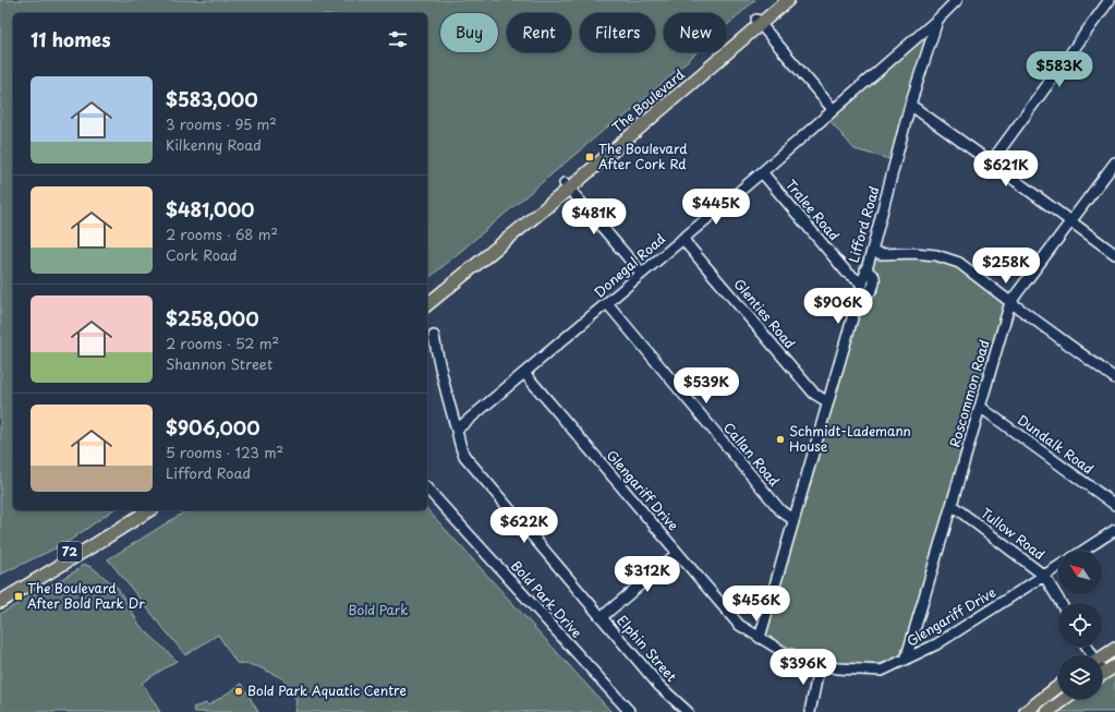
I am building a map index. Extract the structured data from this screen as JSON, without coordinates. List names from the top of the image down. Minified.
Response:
{"streets":{"main road":["The Boulevard","72"],"street":["Tralee Road","Lifford Road","Donegal Road","Glenties Road","Roscommon Road","Dundalk Road","Callan Road","Glengariff Drive","Tullow Road","Bold Park Drive","Elphin Street"]},"crossings":[["Tralee Road","Lifford Road"],["Tralee Road","Donegal Road"],["Lifford Road","Donegal Road"],["Lifford Road","Glenties Road"],["Lifford Road","Callan Road"],["Lifford Road","Glengariff Drive"],["Donegal Road","Glenties Road"],["Donegal Road","Callan Road"],["Donegal Road","Glengariff Drive"],["Donegal Road","Elphin Street"],["Roscommon Road","Dundalk Road"],["Roscommon Road","Glengariff Drive"],["Roscommon Road","Tullow Road"],["Glengariff Drive","Tullow Road"]],"parks":["Bold Park"],"places":{"transit":["The Boulevard After Cork Rd","The Boulevard After Bold Park Dr"],"other":["Schmidt-Lademann House","Bold Park Aquatic Centre"]},"north":"top left","page":{"chip":["Buy","Rent","Filters","New"],"heading":"11 homes","price":["$583K","$621K","$445K","$481K","$258K","$906K","$539K","$622K","$312K","$456K","$396K"],"list":[{"name":"$583,000","note":"3 rooms · 95 m² · Kilkenny Road"},{"name":"$481,000","note":"2 rooms · 68 m² · Cork Road"},{"name":"$258,000","note":"2 rooms · 52 m² · Shannon Street"},{"name":"$906,000","note":"5 rooms · 123 m² · Lifford Road"}]}}
